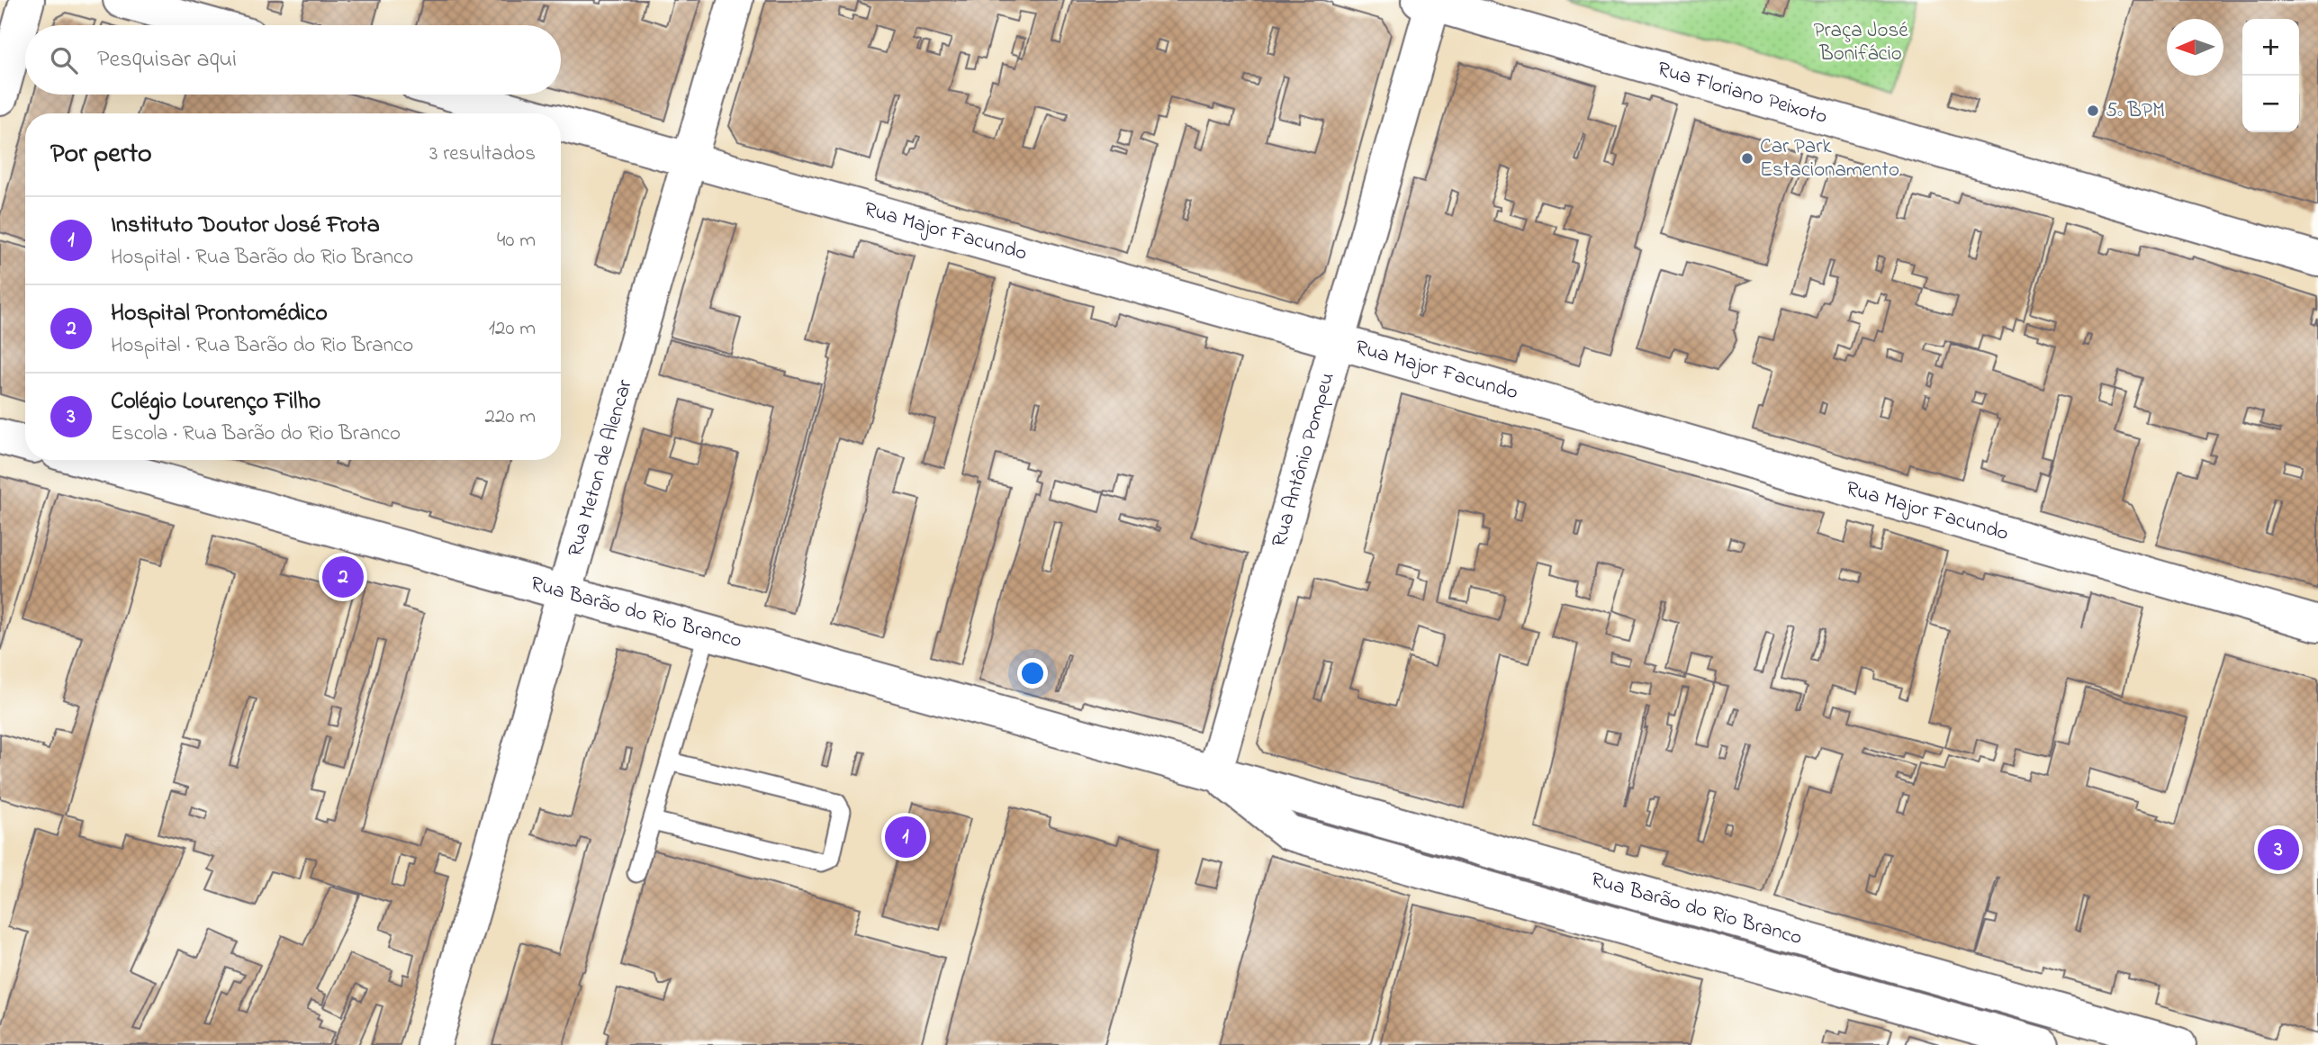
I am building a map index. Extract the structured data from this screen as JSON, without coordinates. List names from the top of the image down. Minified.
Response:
{"streets":{"street":["Rua Floriano Peixoto","Rua Major Facundo","Rua Antônio Pompeu","Rua Meton de Alencar","Rua Barão do Rio Branco"]},"crossings":[["Rua Floriano Peixoto","Rua Antônio Pompeu"],["Rua Major Facundo","Rua Antônio Pompeu"],["Rua Major Facundo","Rua Meton de Alencar"],["Rua Antônio Pompeu","Rua Barão do Rio Branco"],["Rua Meton de Alencar","Rua Barão do Rio Branco"]],"parks":["Praça José Bonifácio"],"places":["5º BPM","Car Park Estacionamento"],"north":"left","page":{"map_buttons":["+","−"],"search":"Pesquisar aqui","heading":["Por perto","3 resultados"],"list":[{"mark":"1","name":"Instituto Doutor José Frota","note":"Hospital · Rua Barão do Rio Branco","value":"40 m"},{"mark":"2","name":"Hospital Prontomédico","note":"Hospital · Rua Barão do Rio Branco","value":"120 m"},{"mark":"3","name":"Colégio Lourenço Filho","note":"Escola · Rua Barão do Rio Branco","value":"220 m"}],"pins":["2","1","3"]}}
